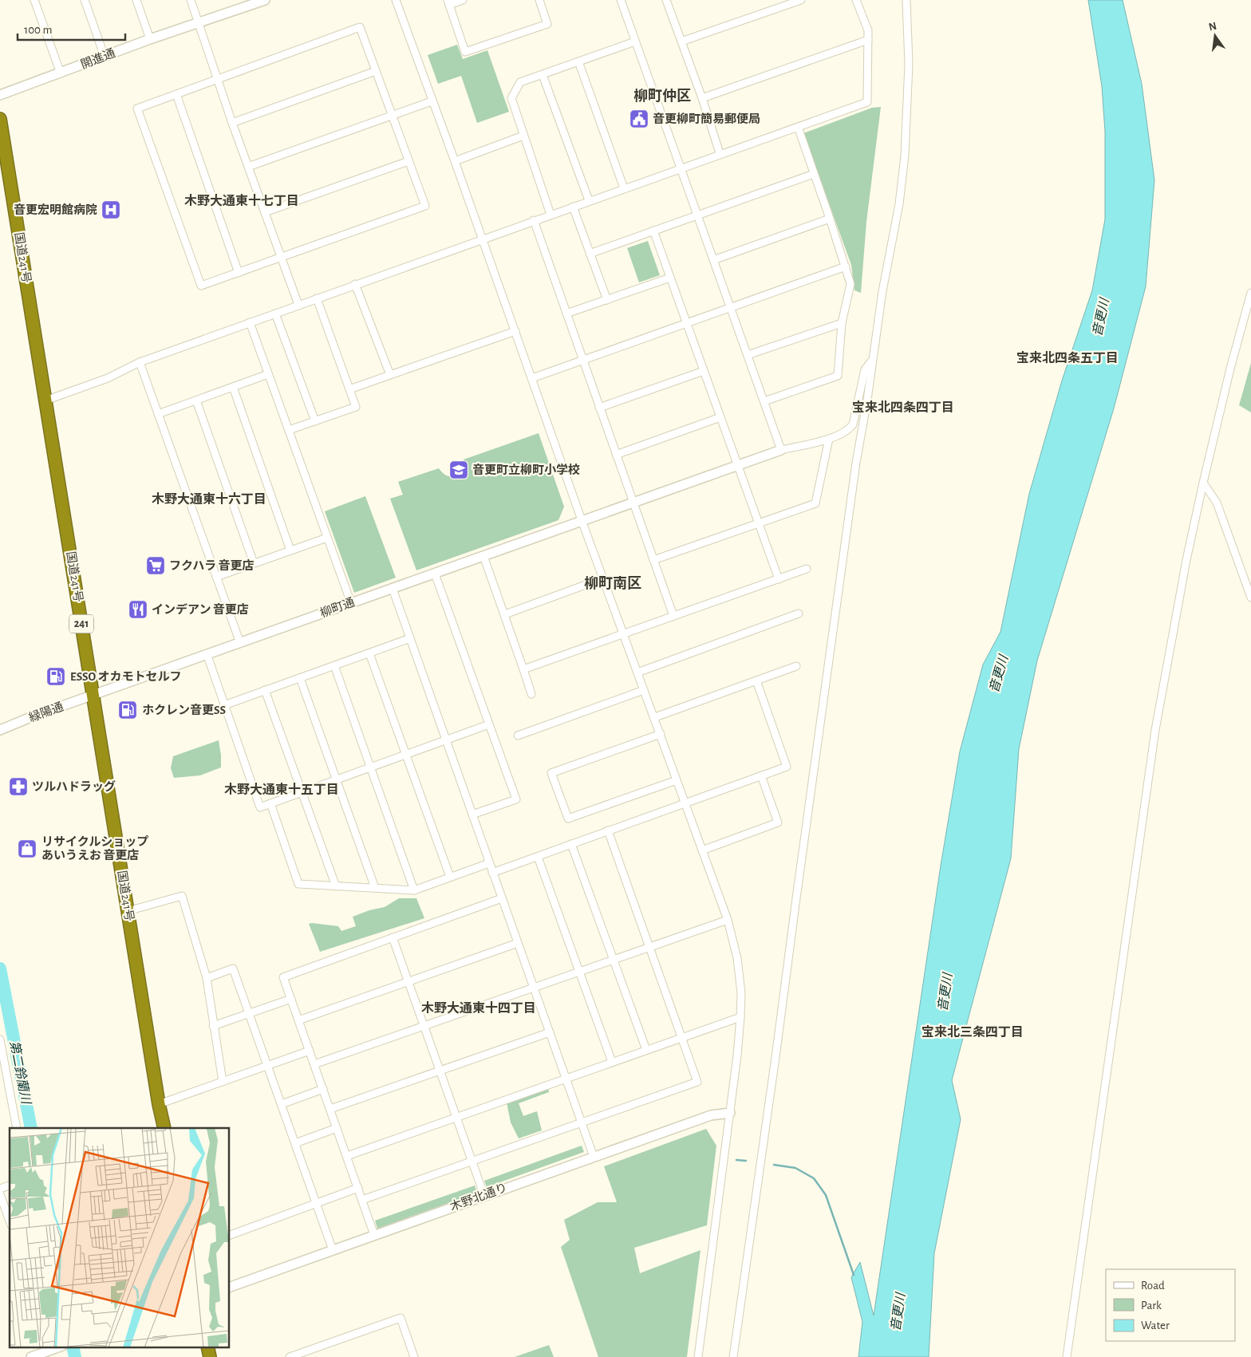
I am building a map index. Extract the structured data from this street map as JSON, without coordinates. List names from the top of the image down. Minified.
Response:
{"streets":{"highway":["国道241号","241"],"street":["開進通","柳町通","緑陽通","木野北通り"]},"crossings":[["国道241号","柳町通"],["国道241号","緑陽通"],["柳町通","緑陽通"]],"districts":["柳町仲区","木野大通東十七丁目","宝来北四条五丁目","宝来北四条四丁目","木野大通東十六丁目","柳町南区","木野大通東十五丁目","木野大通東十四丁目","宝来北三条四丁目"],"water":["音更川","第二鈴蘭川"],"places":{"public building":["音更柳町簡易郵便局"],"hospital":["音更宏明館病院"],"school or university":["音更町立柳町小学校"],"supermarket":["フクハラ 音更店"],"restaurant":["インデアン 音更店"],"fuel station":["ESSO オカモトセルフ","ホクレン音更SS"],"pharmacy":["ツルハドラッグ"],"shop":["リサイクルショップ あいうえお 音更店"]},"legend":["Road","Park","Water"],"scale_bar":"100 m","north":"top"}
